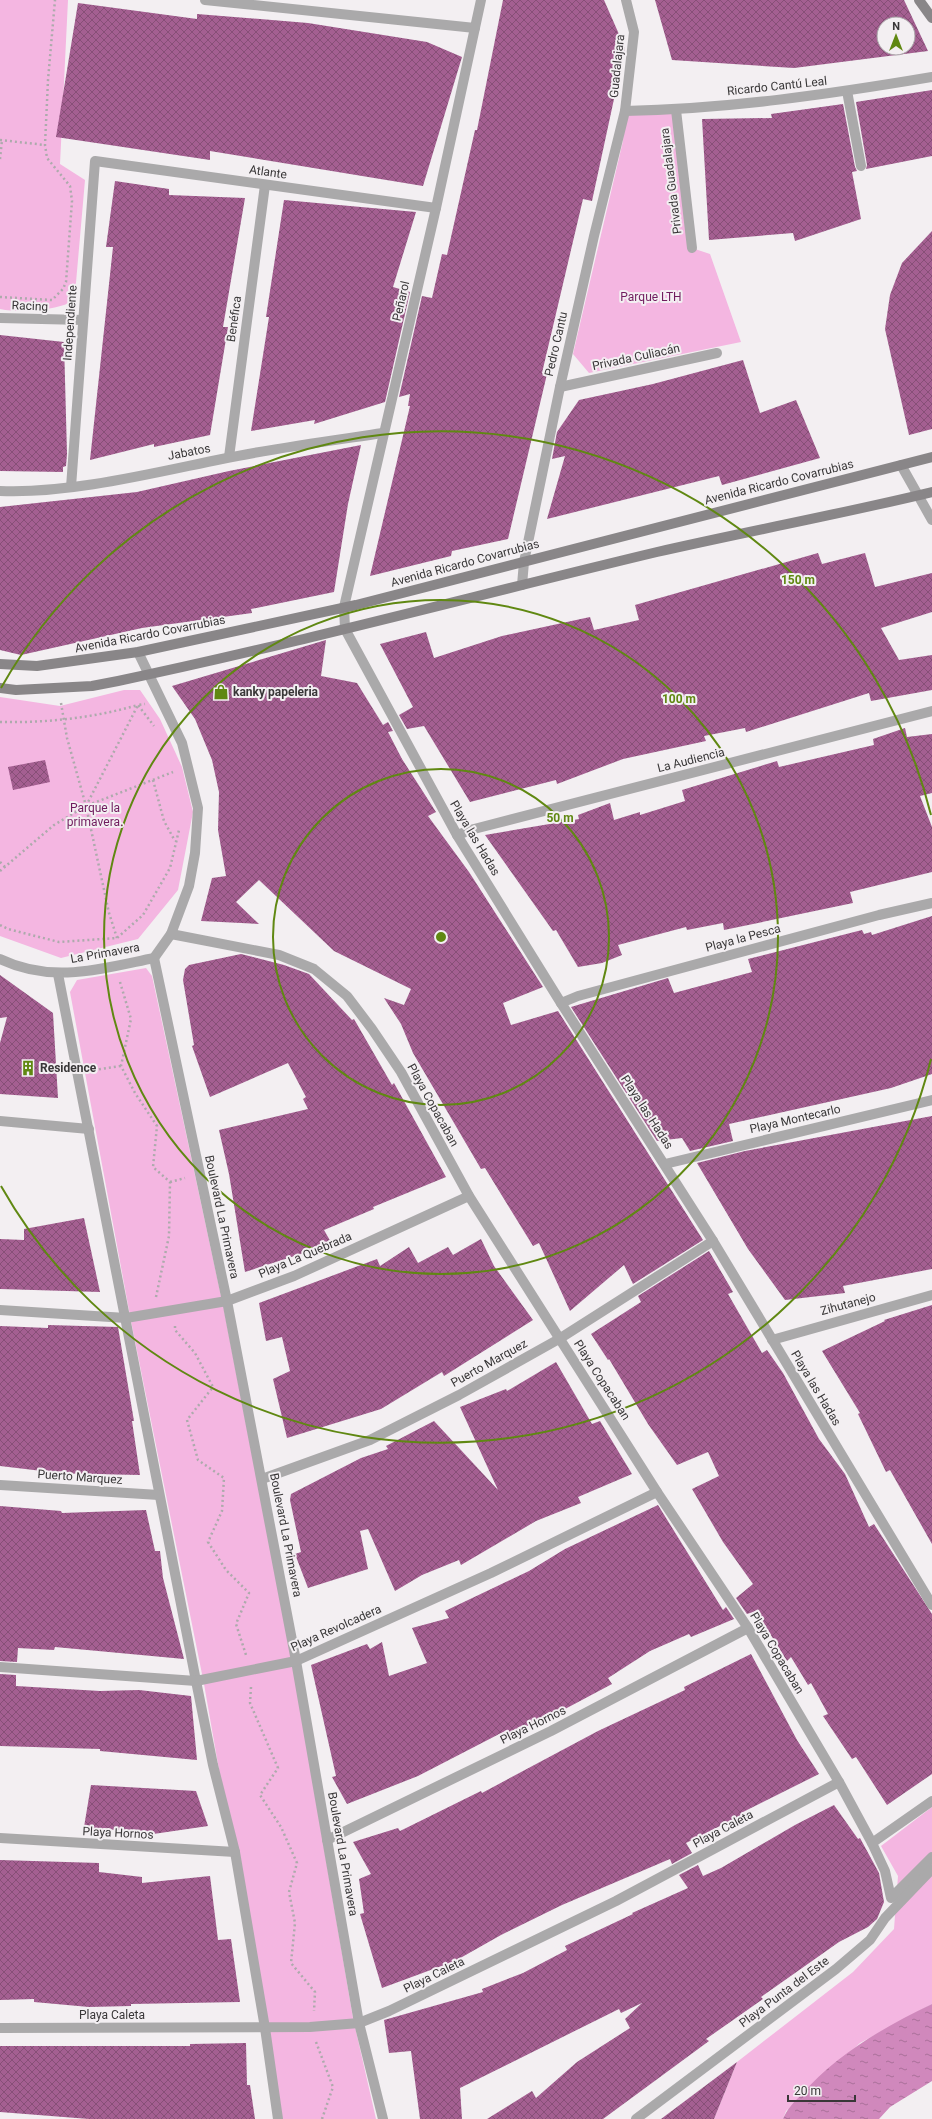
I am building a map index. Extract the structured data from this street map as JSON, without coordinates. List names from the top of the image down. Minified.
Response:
{"streets":{"street":["Guadalajara","Ricardo Cantú Leal","Atlante","Privada Guadalajara","Peñarol","Racing","Benéfica","Independiente","Pedro Cantu","Privada Culiacán","Jabatos","Avenida Ricardo Covarrubias","La Audiencia","Playa las Hadas","Playa la Pesca","La Primavera","Playa Copacaban","Playa Montecarlo","Boulevard La Primavera","Playa La Quebrada","Zihutanejo","Puerto Marquez","Playa Revolcadera","Playa Hornos","Playa Caleta","Playa Punta del Este"]},"crossings":[["Guadalajara","Ricardo Cantú Leal"],["Guadalajara","Pedro Cantu"],["Ricardo Cantú Leal","Privada Guadalajara"],["Ricardo Cantú Leal","Pedro Cantu"],["Atlante","Peñarol"],["Atlante","Benéfica"],["Atlante","Independiente"],["Peñarol","Jabatos"],["Peñarol","Avenida Ricardo Covarrubias"],["Racing","Independiente"],["Benéfica","Jabatos"],["Independiente","Jabatos"],["Pedro Cantu","Privada Culiacán"],["Pedro Cantu","Avenida Ricardo Covarrubias"],["Avenida Ricardo Covarrubias","La Primavera"],["La Audiencia","Playa las Hadas"],["Playa las Hadas","Playa la Pesca"],["Playa las Hadas","Playa Montecarlo"],["Playa las Hadas","Zihutanejo"],["Playa las Hadas","Puerto Marquez"],["La Primavera","Playa Copacaban"],["La Primavera","Boulevard La Primavera"],["Playa Copacaban","Playa La Quebrada"],["Playa Copacaban","Puerto Marquez"],["Playa Copacaban","Playa Revolcadera"],["Playa Copacaban","Playa Hornos"],["Playa Copacaban","Playa Caleta"],["Boulevard La Primavera","Playa La Quebrada"],["Boulevard La Primavera","Puerto Marquez"],["Boulevard La Primavera","Playa Revolcadera"],["Boulevard La Primavera","Playa Hornos"],["Boulevard La Primavera","Playa Caleta"]],"parks":["Parque LTH","Parque la primavera."],"places":{"shop":["kanky papeleria"],"building":["Residence"]},"scale_bar":"20 m","north":"top","rings":["150 m","100 m","50 m"]}
